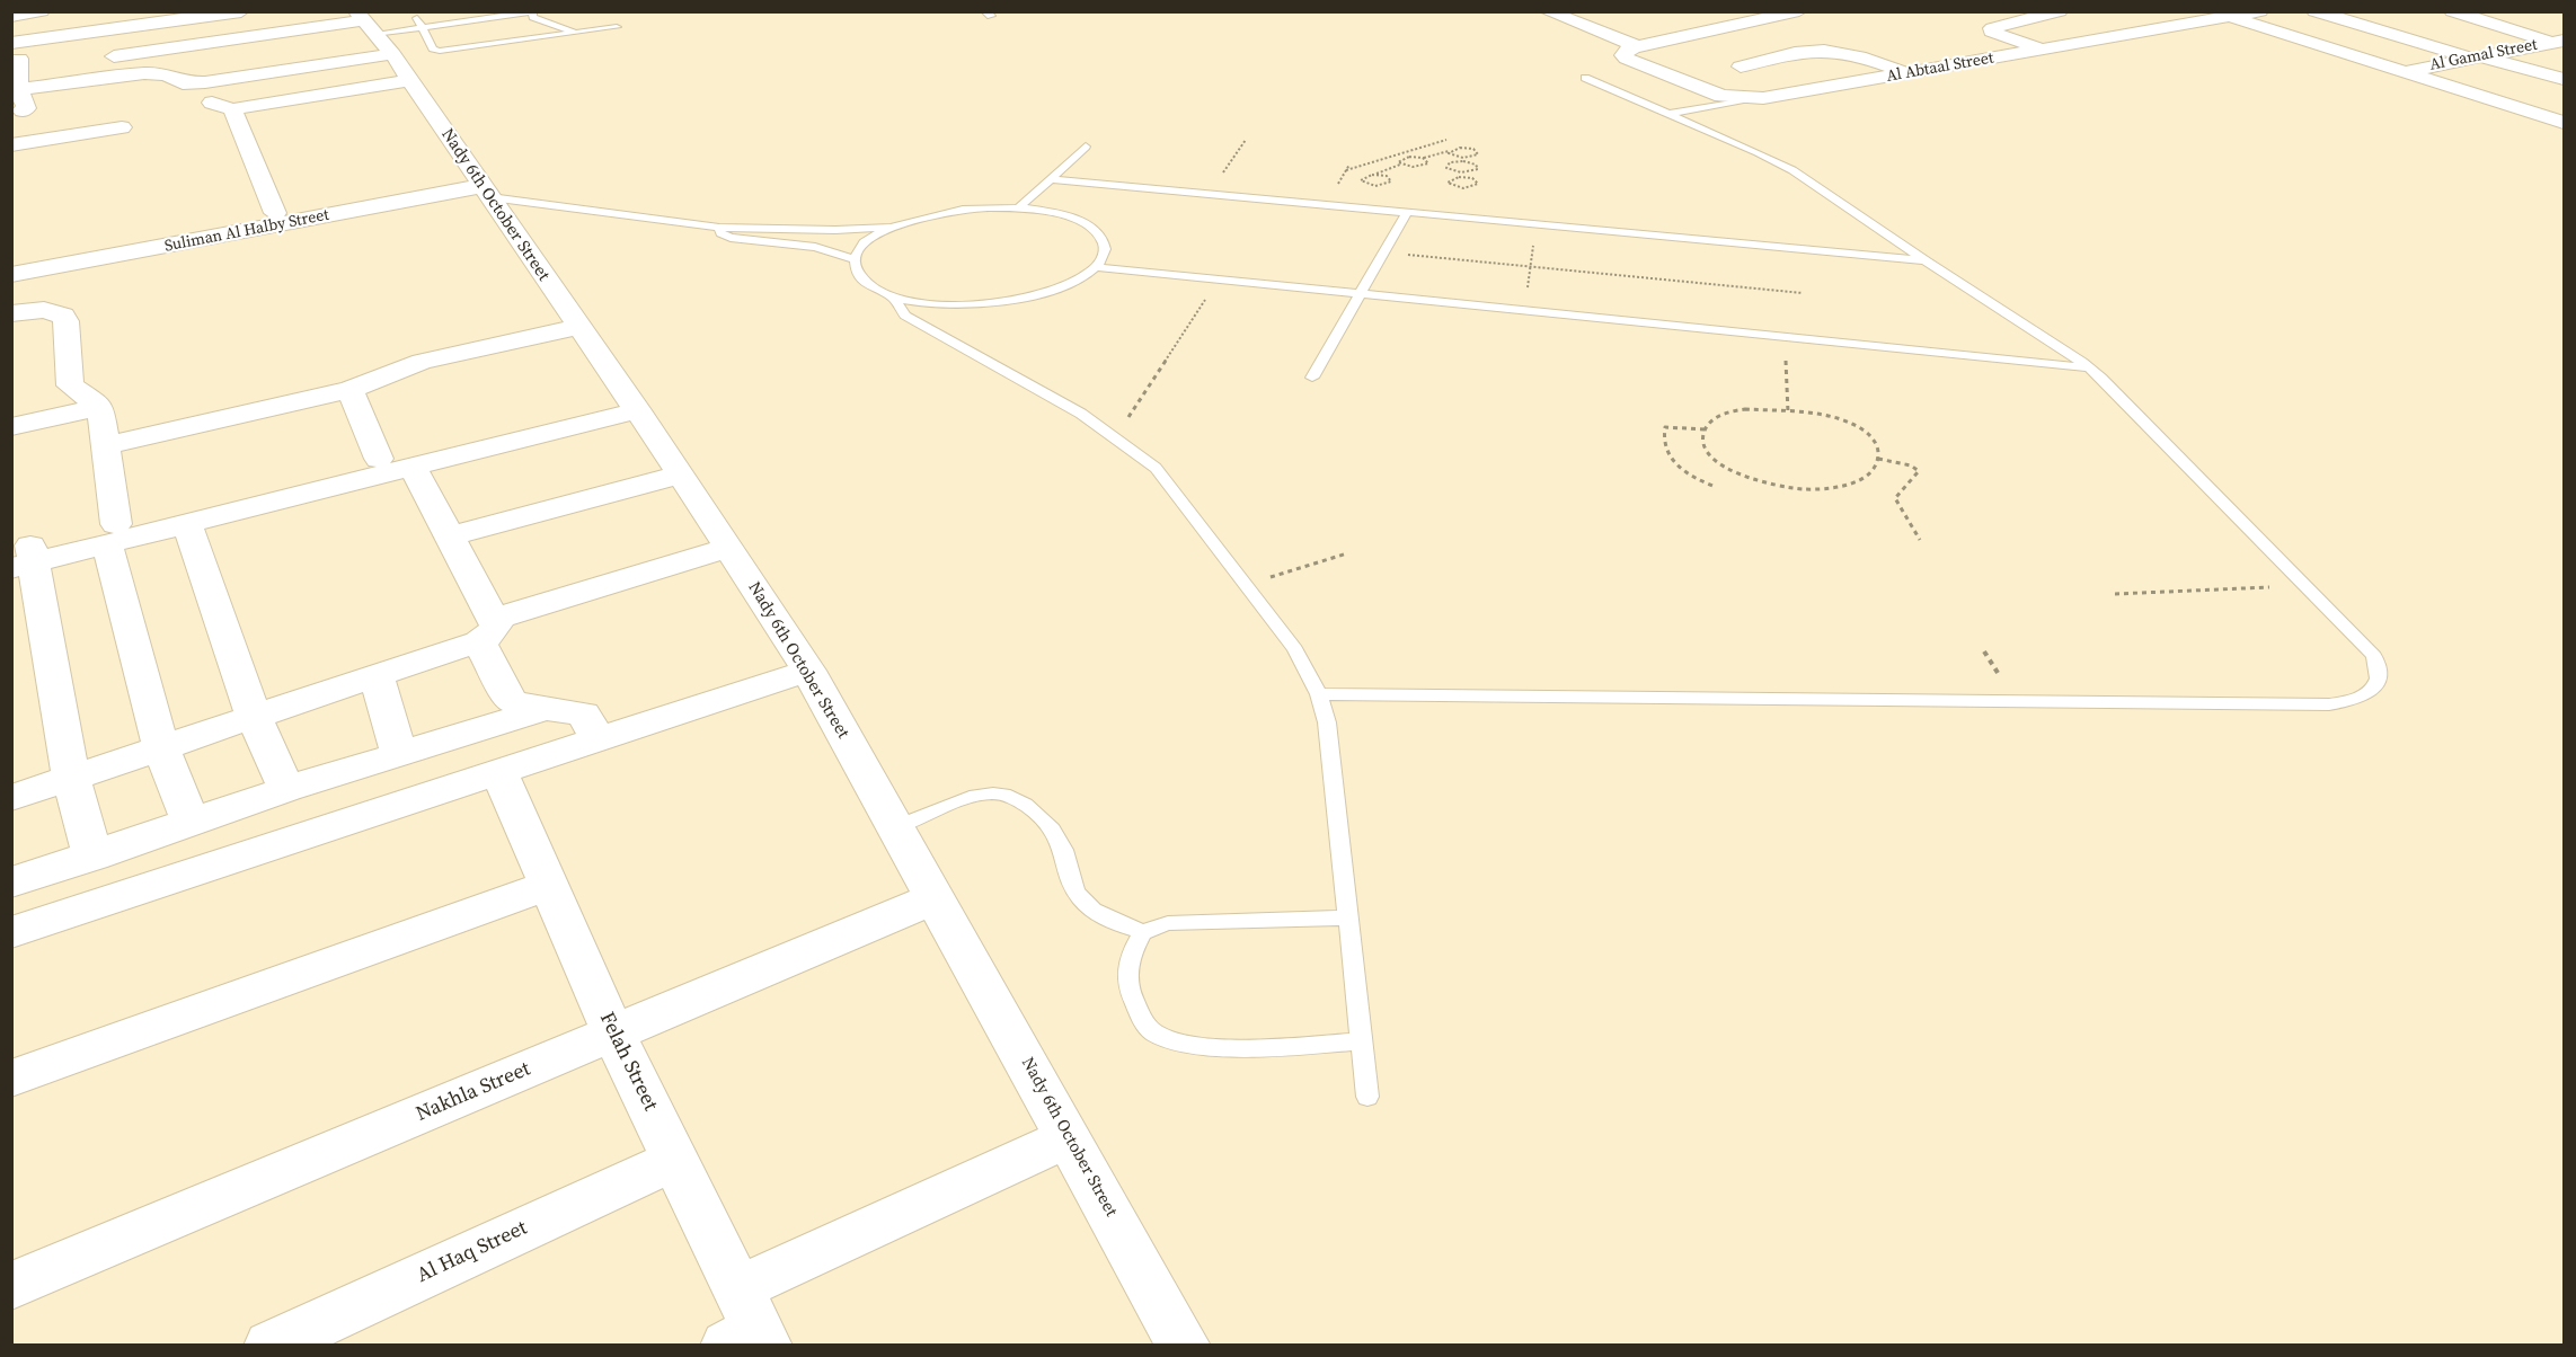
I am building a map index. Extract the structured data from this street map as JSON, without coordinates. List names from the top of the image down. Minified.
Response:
{"streets":{"street":["Al Gamal Street","Al Abtaal Street","Nady 6th October Street","Suliman Al Halby Street","Felah Street","Nakhla Street","Al Haq Street"]},"crossings":[["Nady 6th October Street","Suliman Al Halby Street"],["Nady 6th October Street","Nakhla Street"],["Felah Street","Nakhla Street"],["Felah Street","Al Haq Street"]]}
